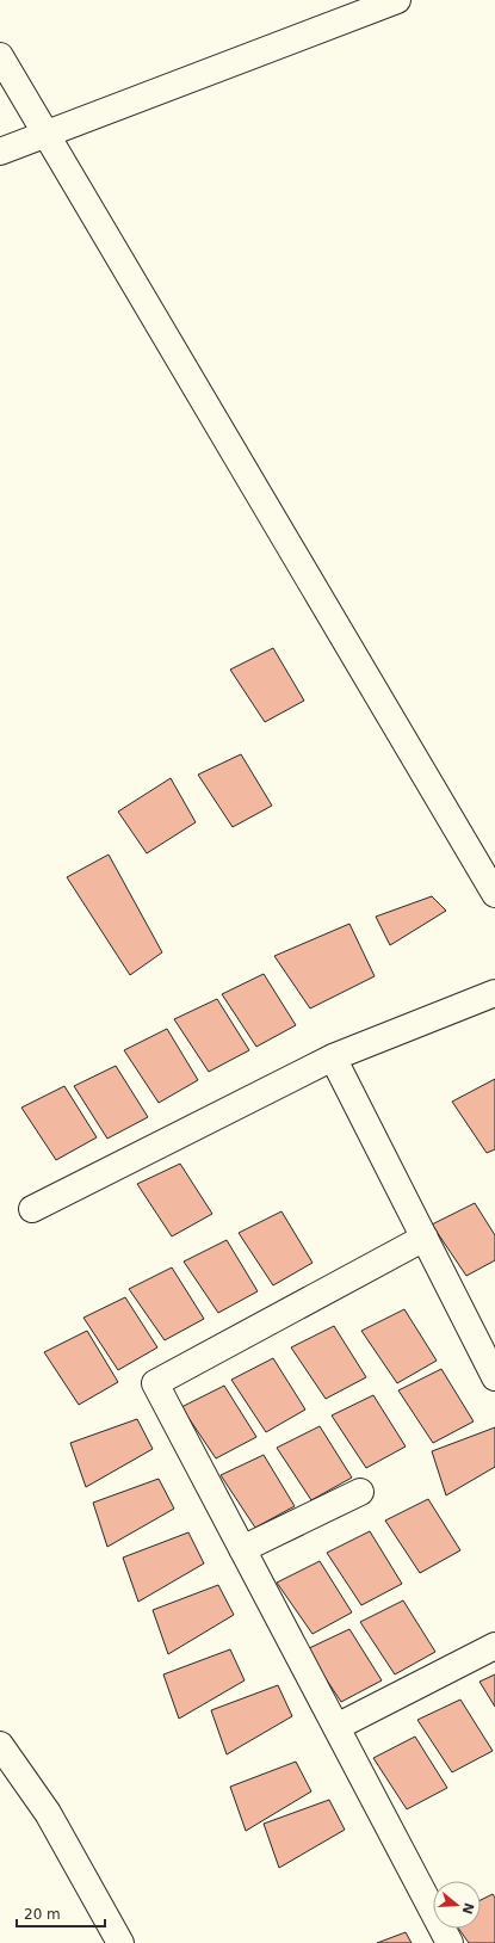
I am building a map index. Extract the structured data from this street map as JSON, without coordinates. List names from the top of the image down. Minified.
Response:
{"scale_bar":"20 m","north":"right"}
